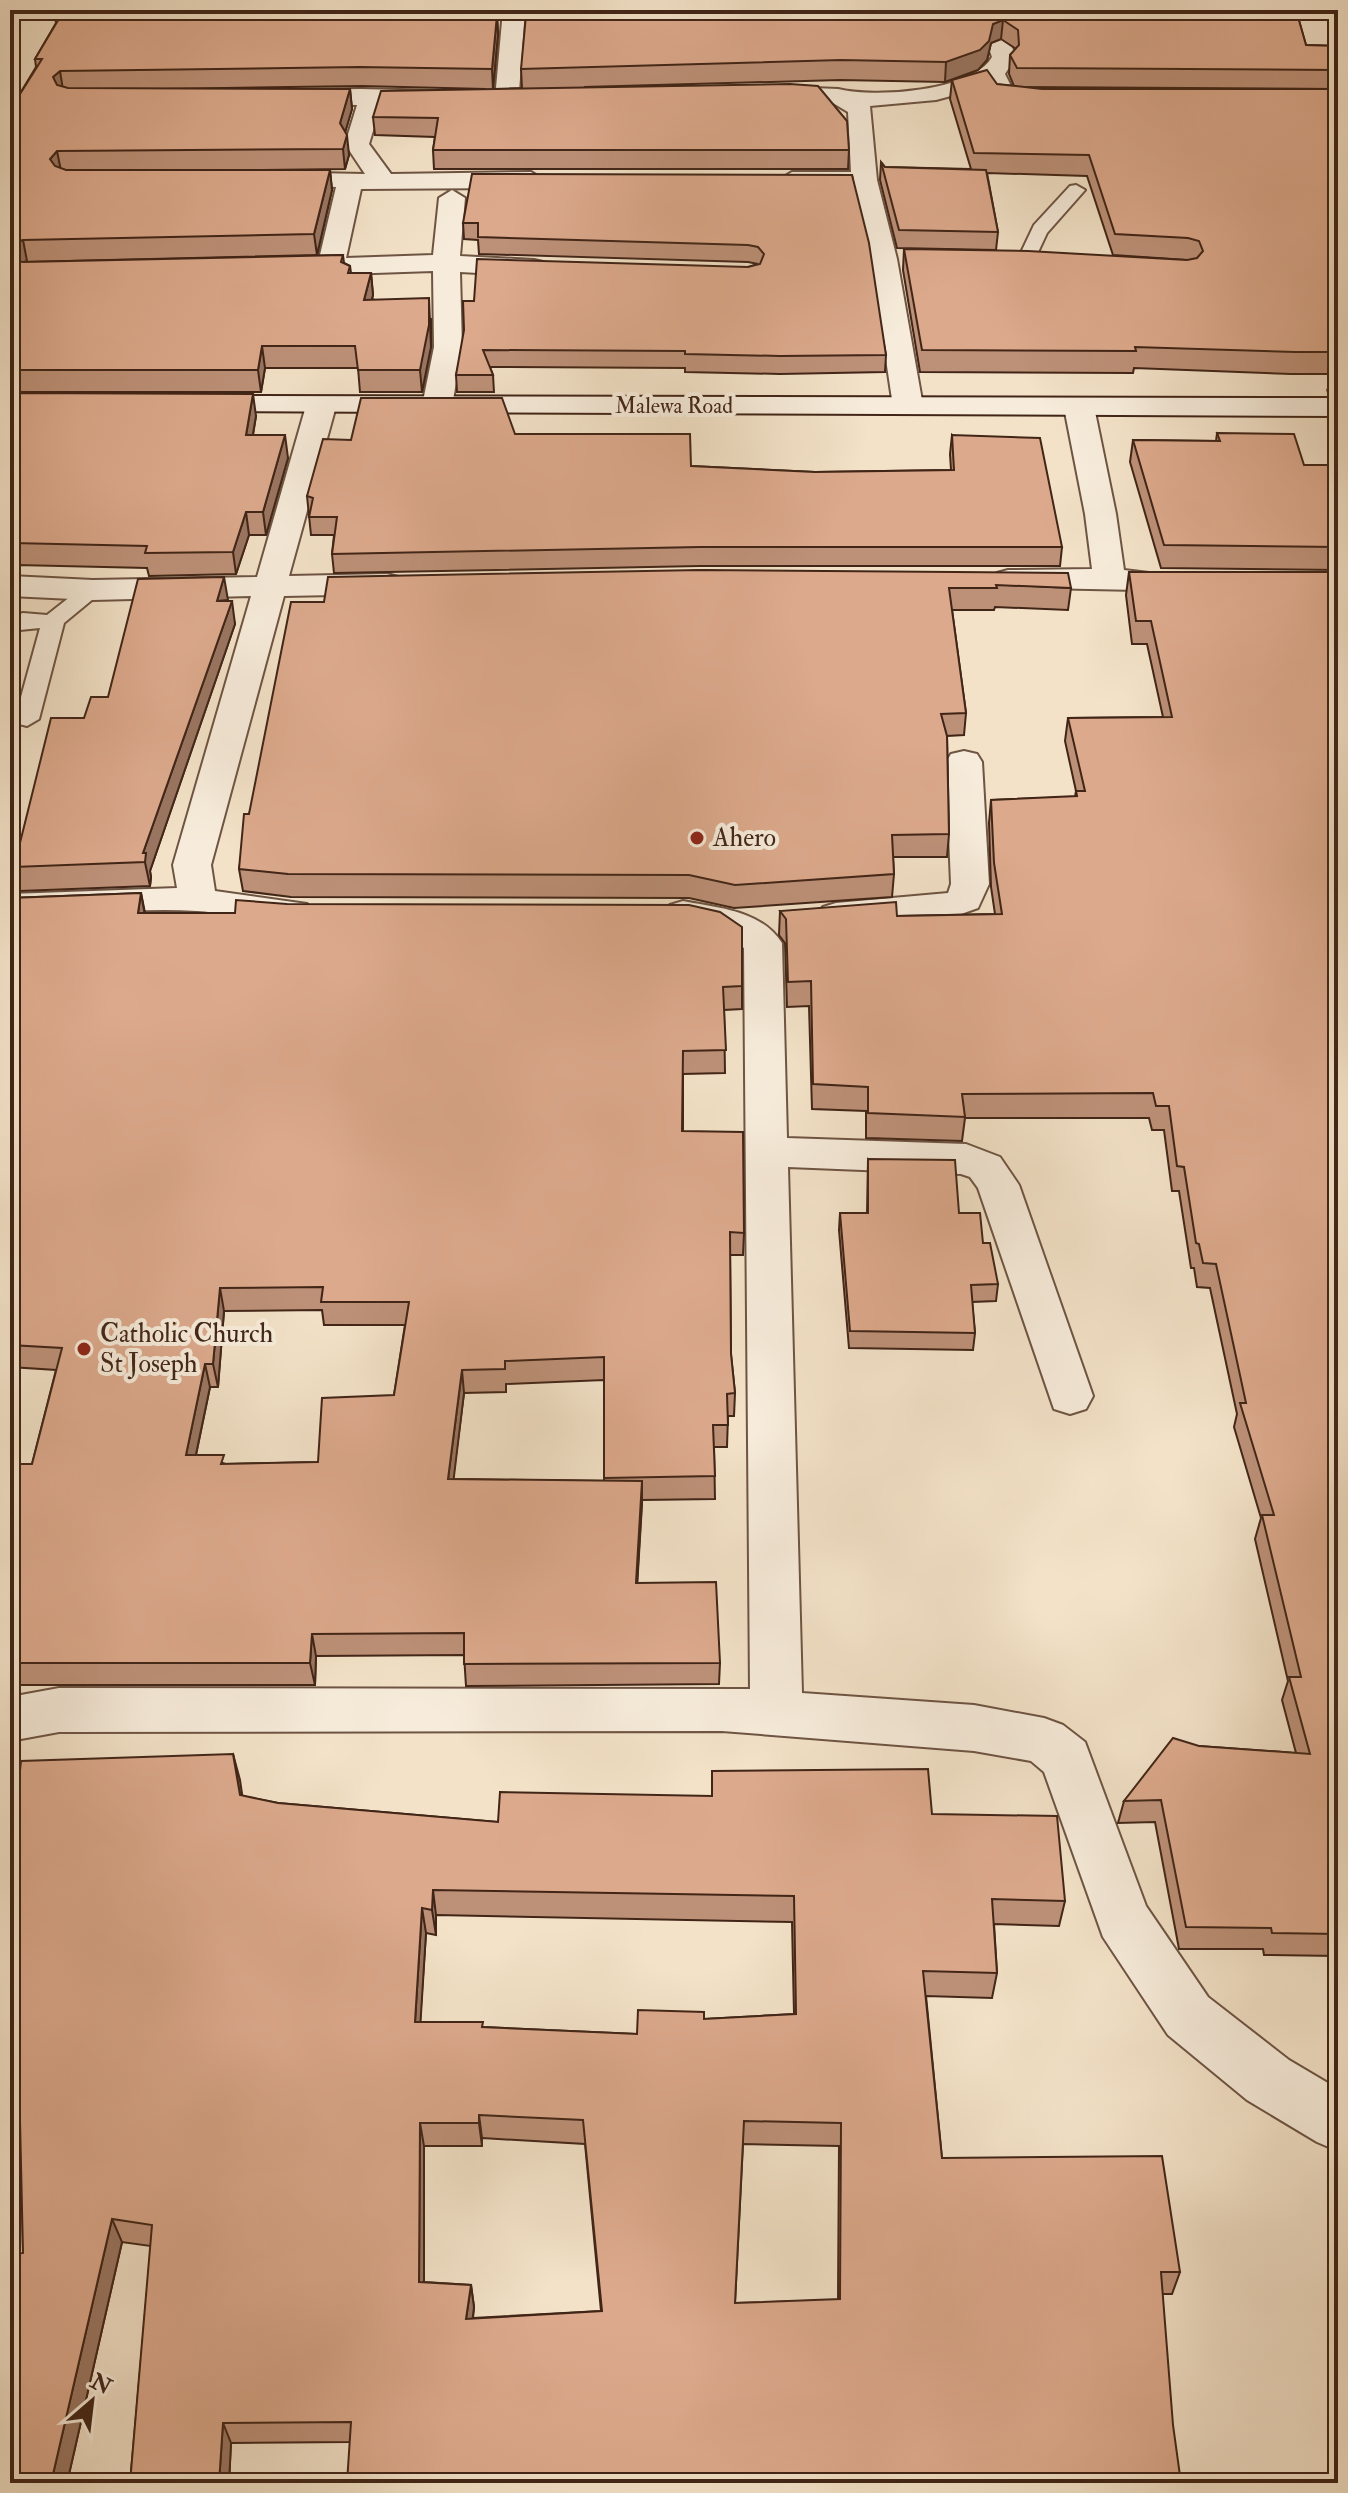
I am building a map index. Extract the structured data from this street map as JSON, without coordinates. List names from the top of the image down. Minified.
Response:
{"streets":{"street":["Malewa Road"]},"places":["Ahero","Catholic Church St Joseph"],"north":"top right"}
